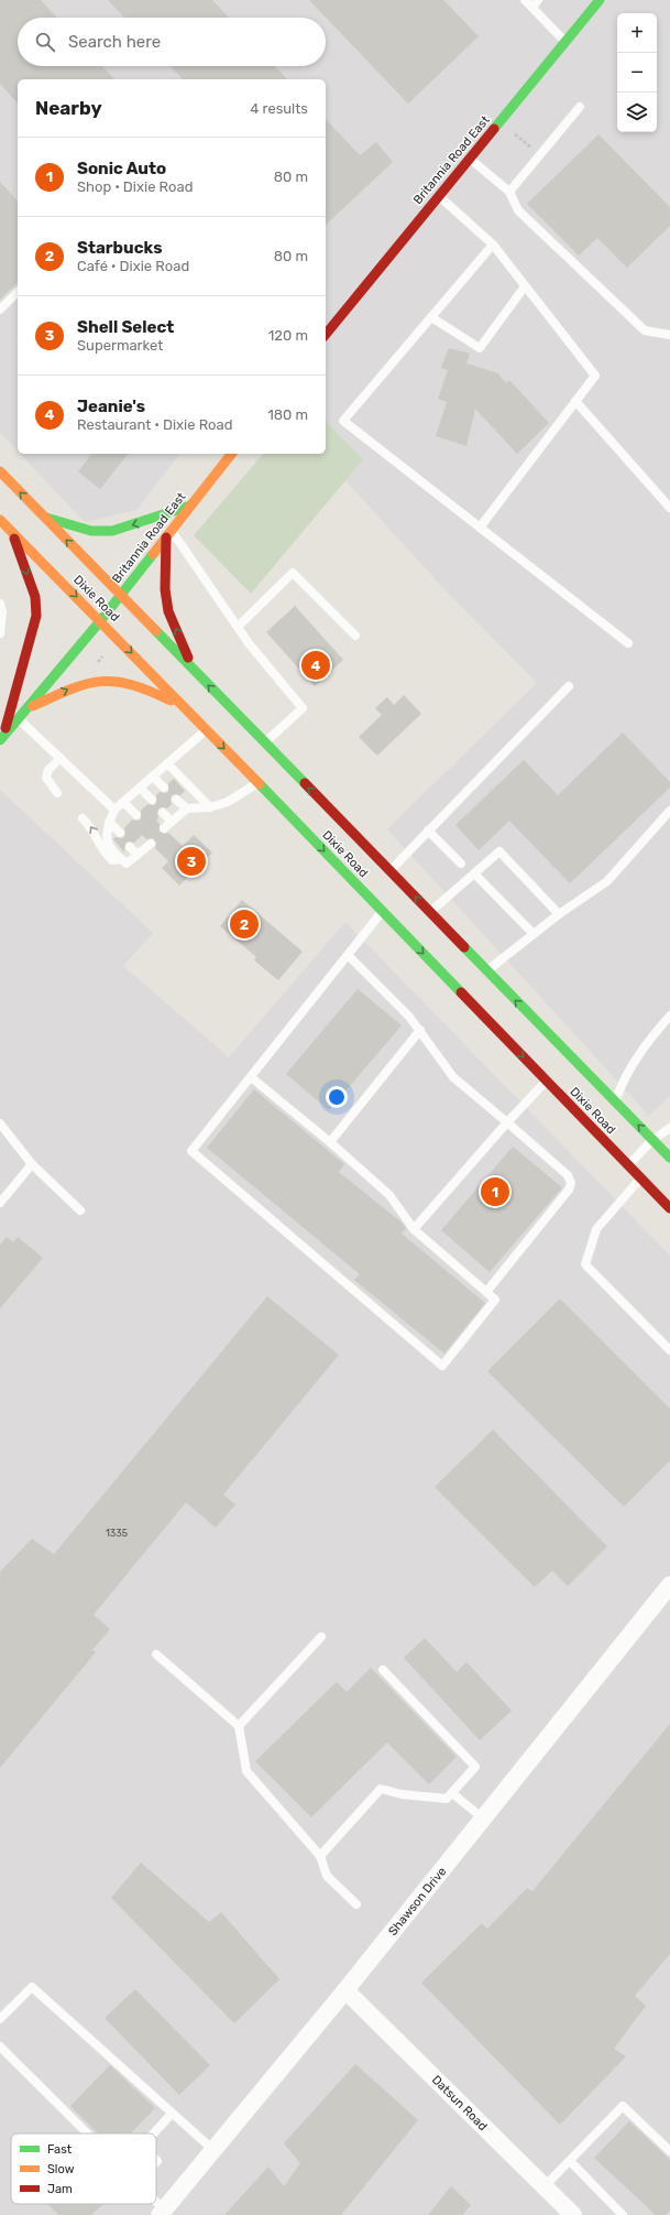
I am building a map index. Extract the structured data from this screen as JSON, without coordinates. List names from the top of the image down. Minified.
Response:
{"streets":{"main road":["Britannia Road East","Dixie Road"],"street":["Shawson Drive","Datsun Road"]},"crossings":[["Britannia Road East","Dixie Road"],["Shawson Drive","Datsun Road"]],"house_numbers":["1335"],"legend":["Fast","Slow","Jam"],"page":{"map_buttons":["+","−"],"search":"Search here","heading":["Nearby","4 results"],"list":[{"mark":"1","name":"Sonic Auto","note":"Shop · Dixie Road","value":"80 m"},{"mark":"2","name":"Starbucks","note":"Café · Dixie Road","value":"80 m"},{"mark":"3","name":"Shell Select","note":"Supermarket","value":"120 m"},{"mark":"4","name":"Jeanie's","note":"Restaurant · Dixie Road","value":"180 m"}],"pins":["4","3","2","1"]}}
